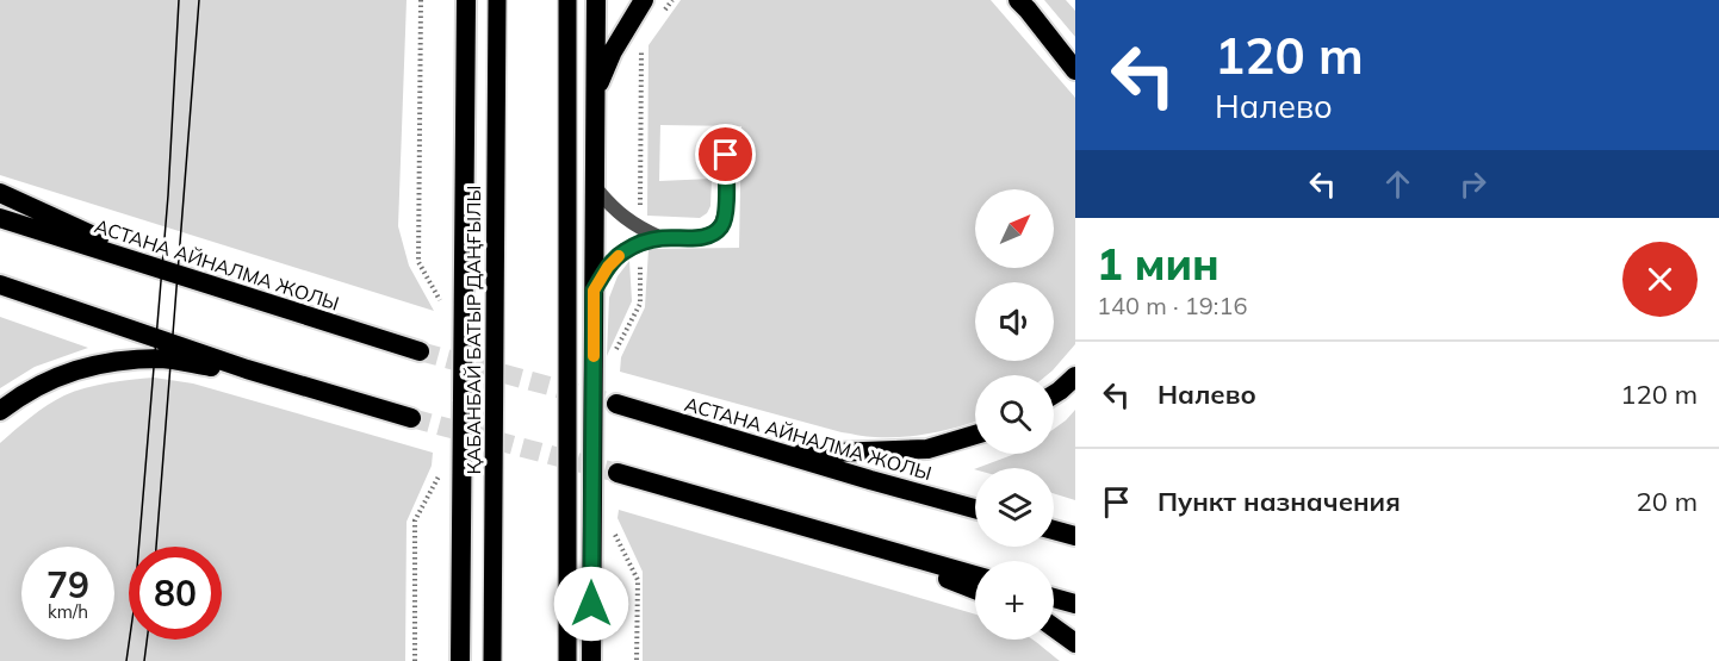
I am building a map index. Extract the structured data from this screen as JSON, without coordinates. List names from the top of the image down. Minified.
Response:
{"streets":{"highway":["АСТАНА АЙНАЛМА ЖОЛЫ"],"main road":["ҚАБАНБАЙ БАТЫР ДАҢҒЫЛЫ"]},"north":"top right","page":{"turn":["120 m","Налево"],"map_buttons":"+","heading":["1 мин","140 m · 19:16"],"list":[{"name":"Налево","value":"120 m"},{"name":"Пункт назначения","value":"20 m"}],"speed":"79 km/h","limit":"80"}}
